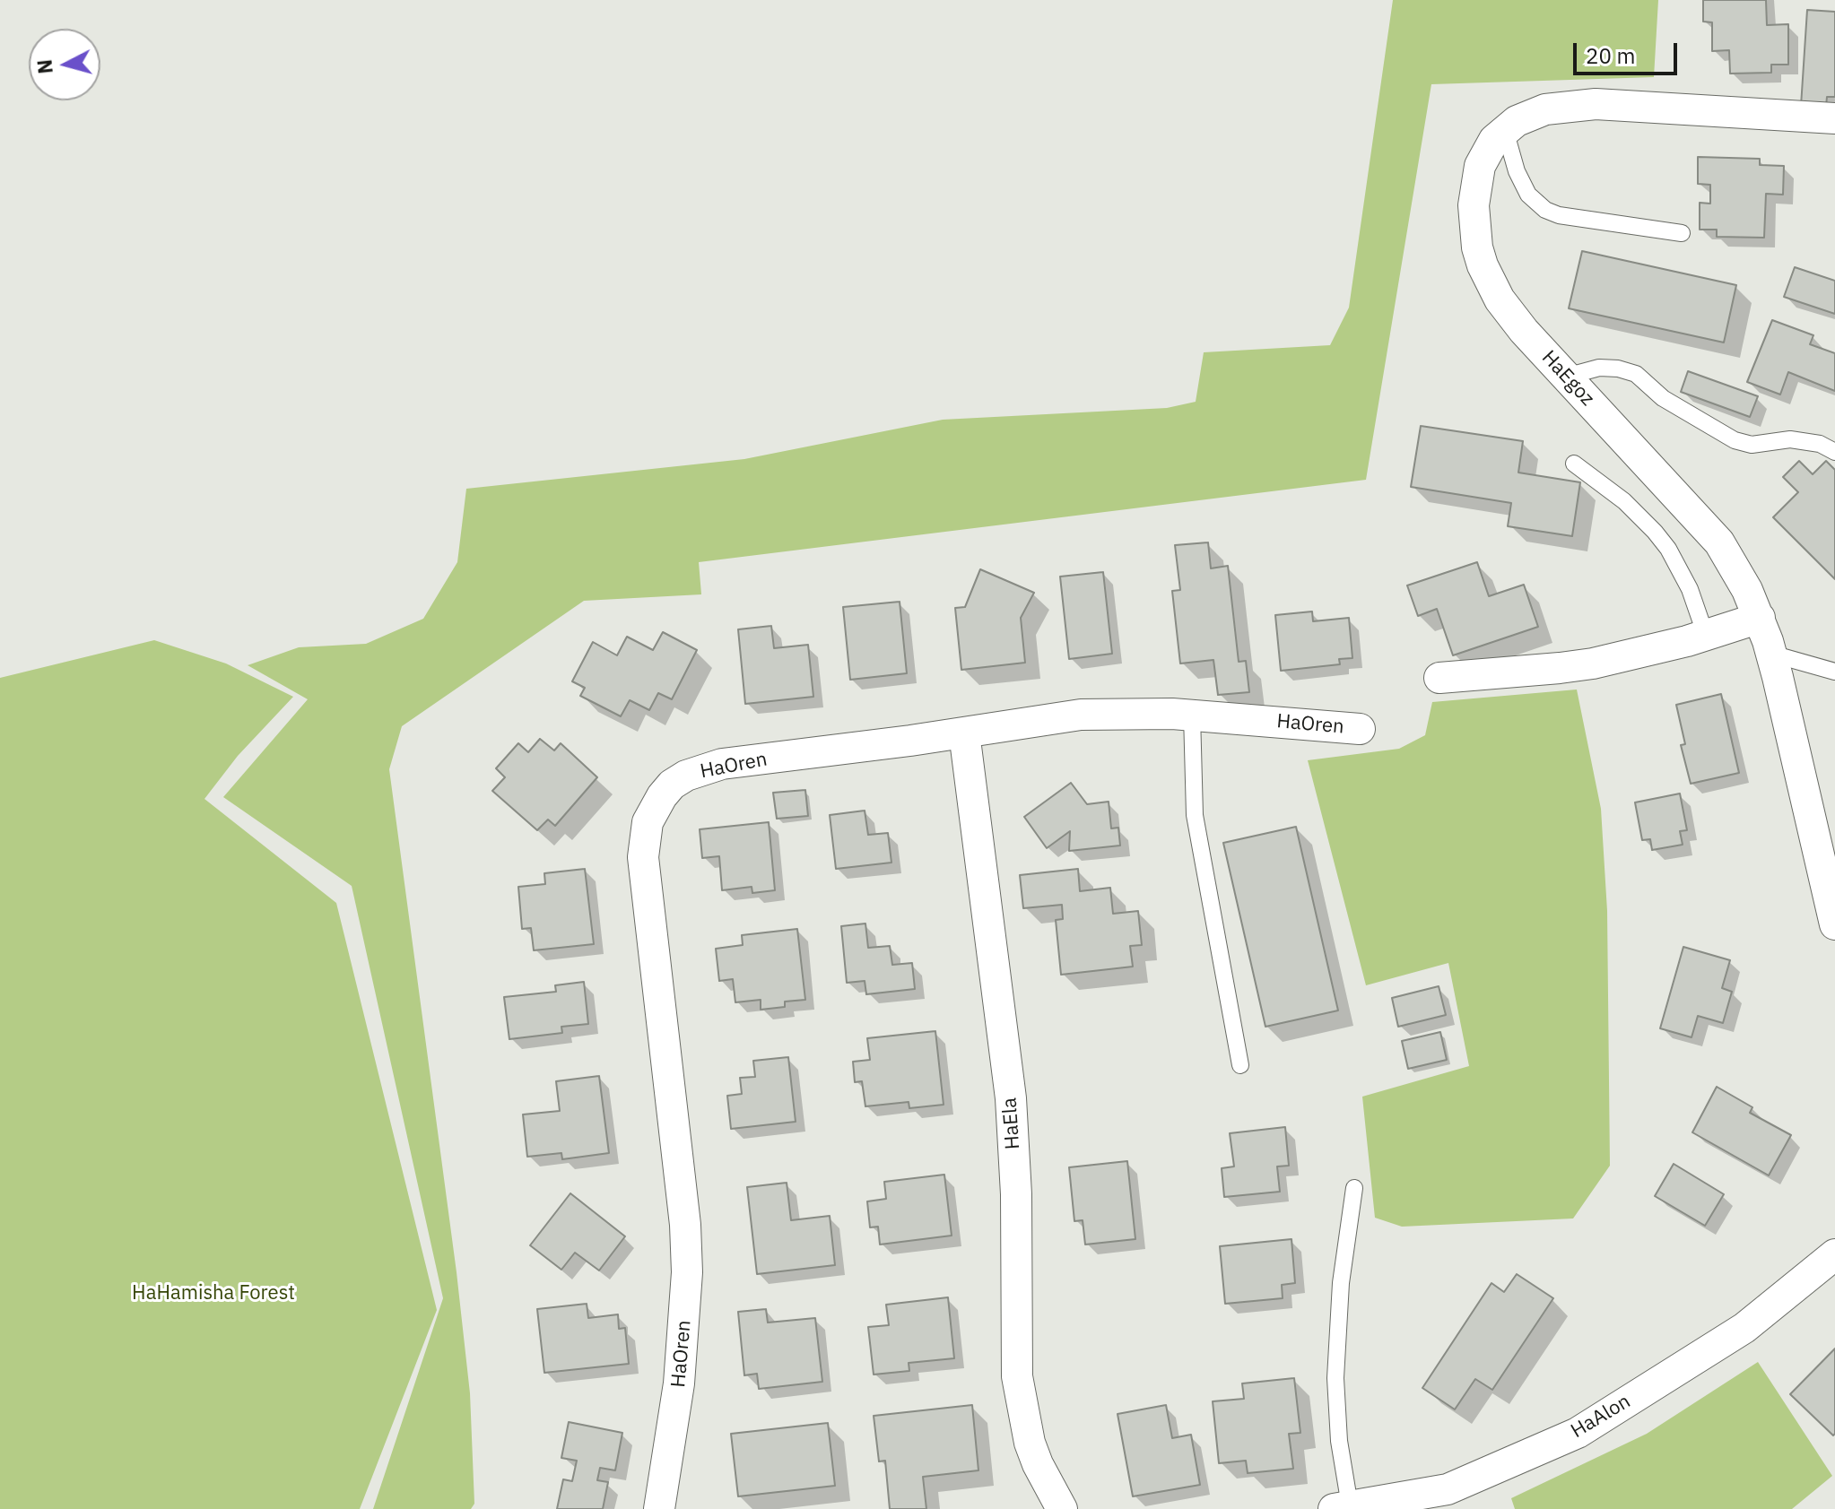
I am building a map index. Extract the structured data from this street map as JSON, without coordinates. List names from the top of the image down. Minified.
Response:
{"streets":{"street":["HaEgoz","HaOren","HaEla","HaAlon"]},"crossings":[["HaOren","HaEla"]],"parks":["HaHamisha Forest"],"scale_bar":"20 m","north":"left"}
